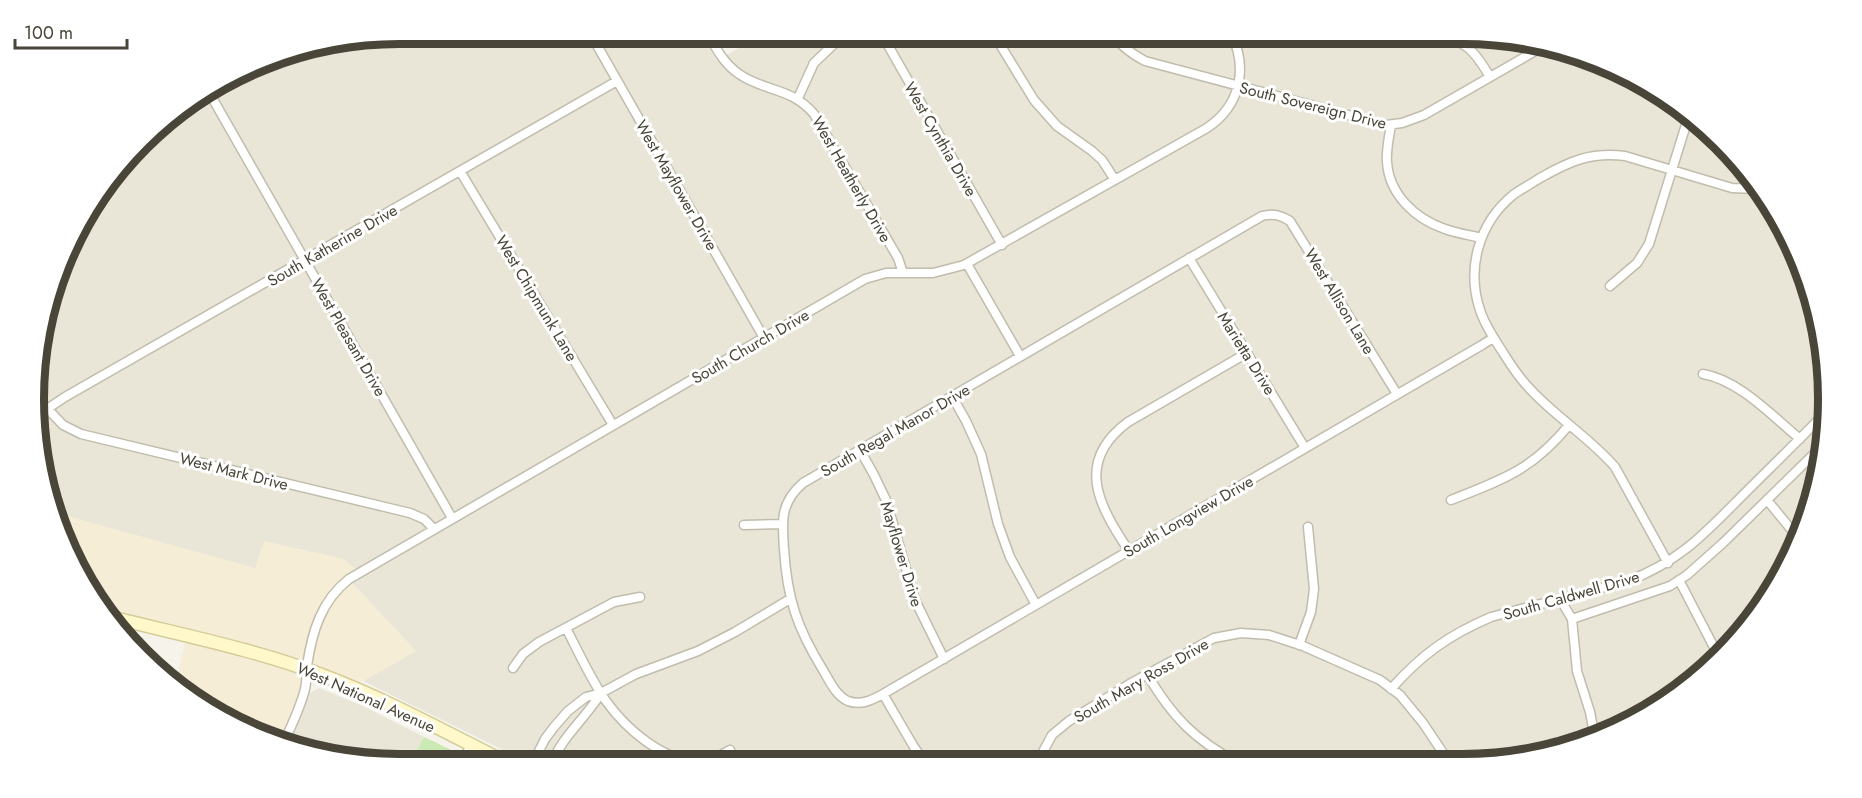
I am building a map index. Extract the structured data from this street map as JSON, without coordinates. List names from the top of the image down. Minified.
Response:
{"streets":{"main road":["West National Avenue"],"street":["South Sovereign Drive","West Cynthia Drive","West Heatherly Drive","West Mayflower Drive","South Katherine Drive","West Chipmunk Lane","West Allison Lane","West Pleasant Drive","South Church Drive","Marietta Drive","South Regal Manor Drive","West Mark Drive","South Longview Drive","Mayflower Drive","South Caldwell Drive","South Mary Ross Drive"]},"crossings":[["South Sovereign Drive","South Church Drive"],["West Cynthia Drive","South Church Drive"],["West Heatherly Drive","South Church Drive"],["West Mayflower Drive","South Katherine Drive"],["West Mayflower Drive","South Church Drive"],["South Katherine Drive","West Chipmunk Lane"],["South Katherine Drive","West Pleasant Drive"],["South Katherine Drive","West Mark Drive"],["West Chipmunk Lane","South Church Drive"],["West Allison Lane","South Regal Manor Drive"],["West Allison Lane","South Longview Drive"],["West Pleasant Drive","South Church Drive"],["South Church Drive","West Mark Drive"],["South Church Drive","West National Avenue"],["Marietta Drive","South Regal Manor Drive"],["Marietta Drive","South Longview Drive"],["South Regal Manor Drive","South Longview Drive"],["South Regal Manor Drive","Mayflower Drive"],["South Longview Drive","Mayflower Drive"],["South Caldwell Drive","South Mary Ross Drive"]],"scale_bar":"100 m"}
